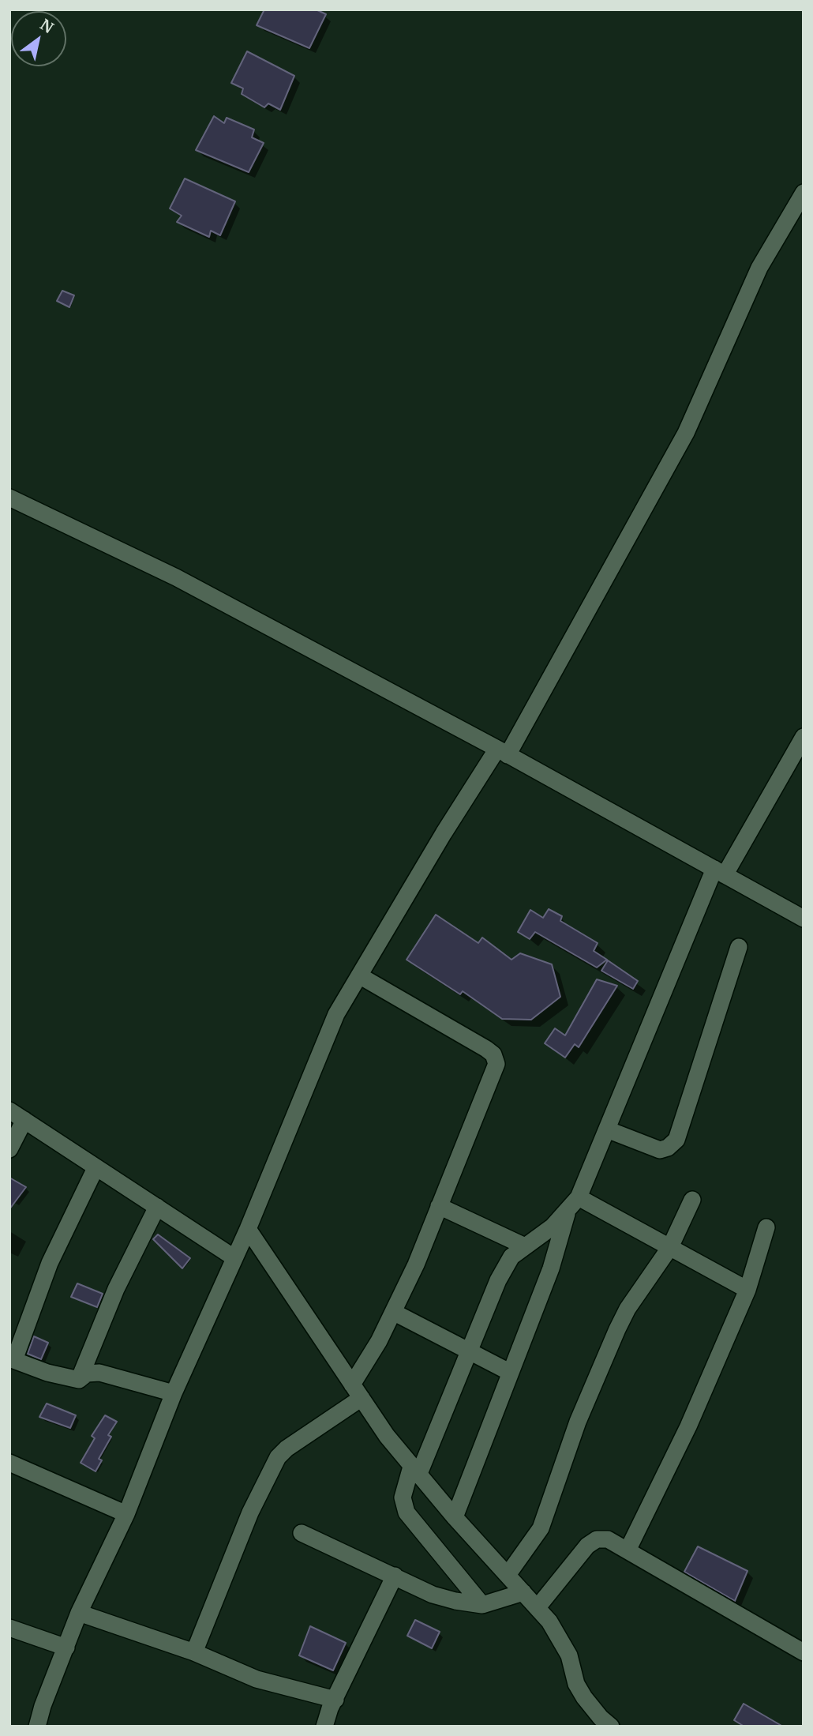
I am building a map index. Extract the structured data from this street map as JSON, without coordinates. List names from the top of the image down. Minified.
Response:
{"north":"top right"}
